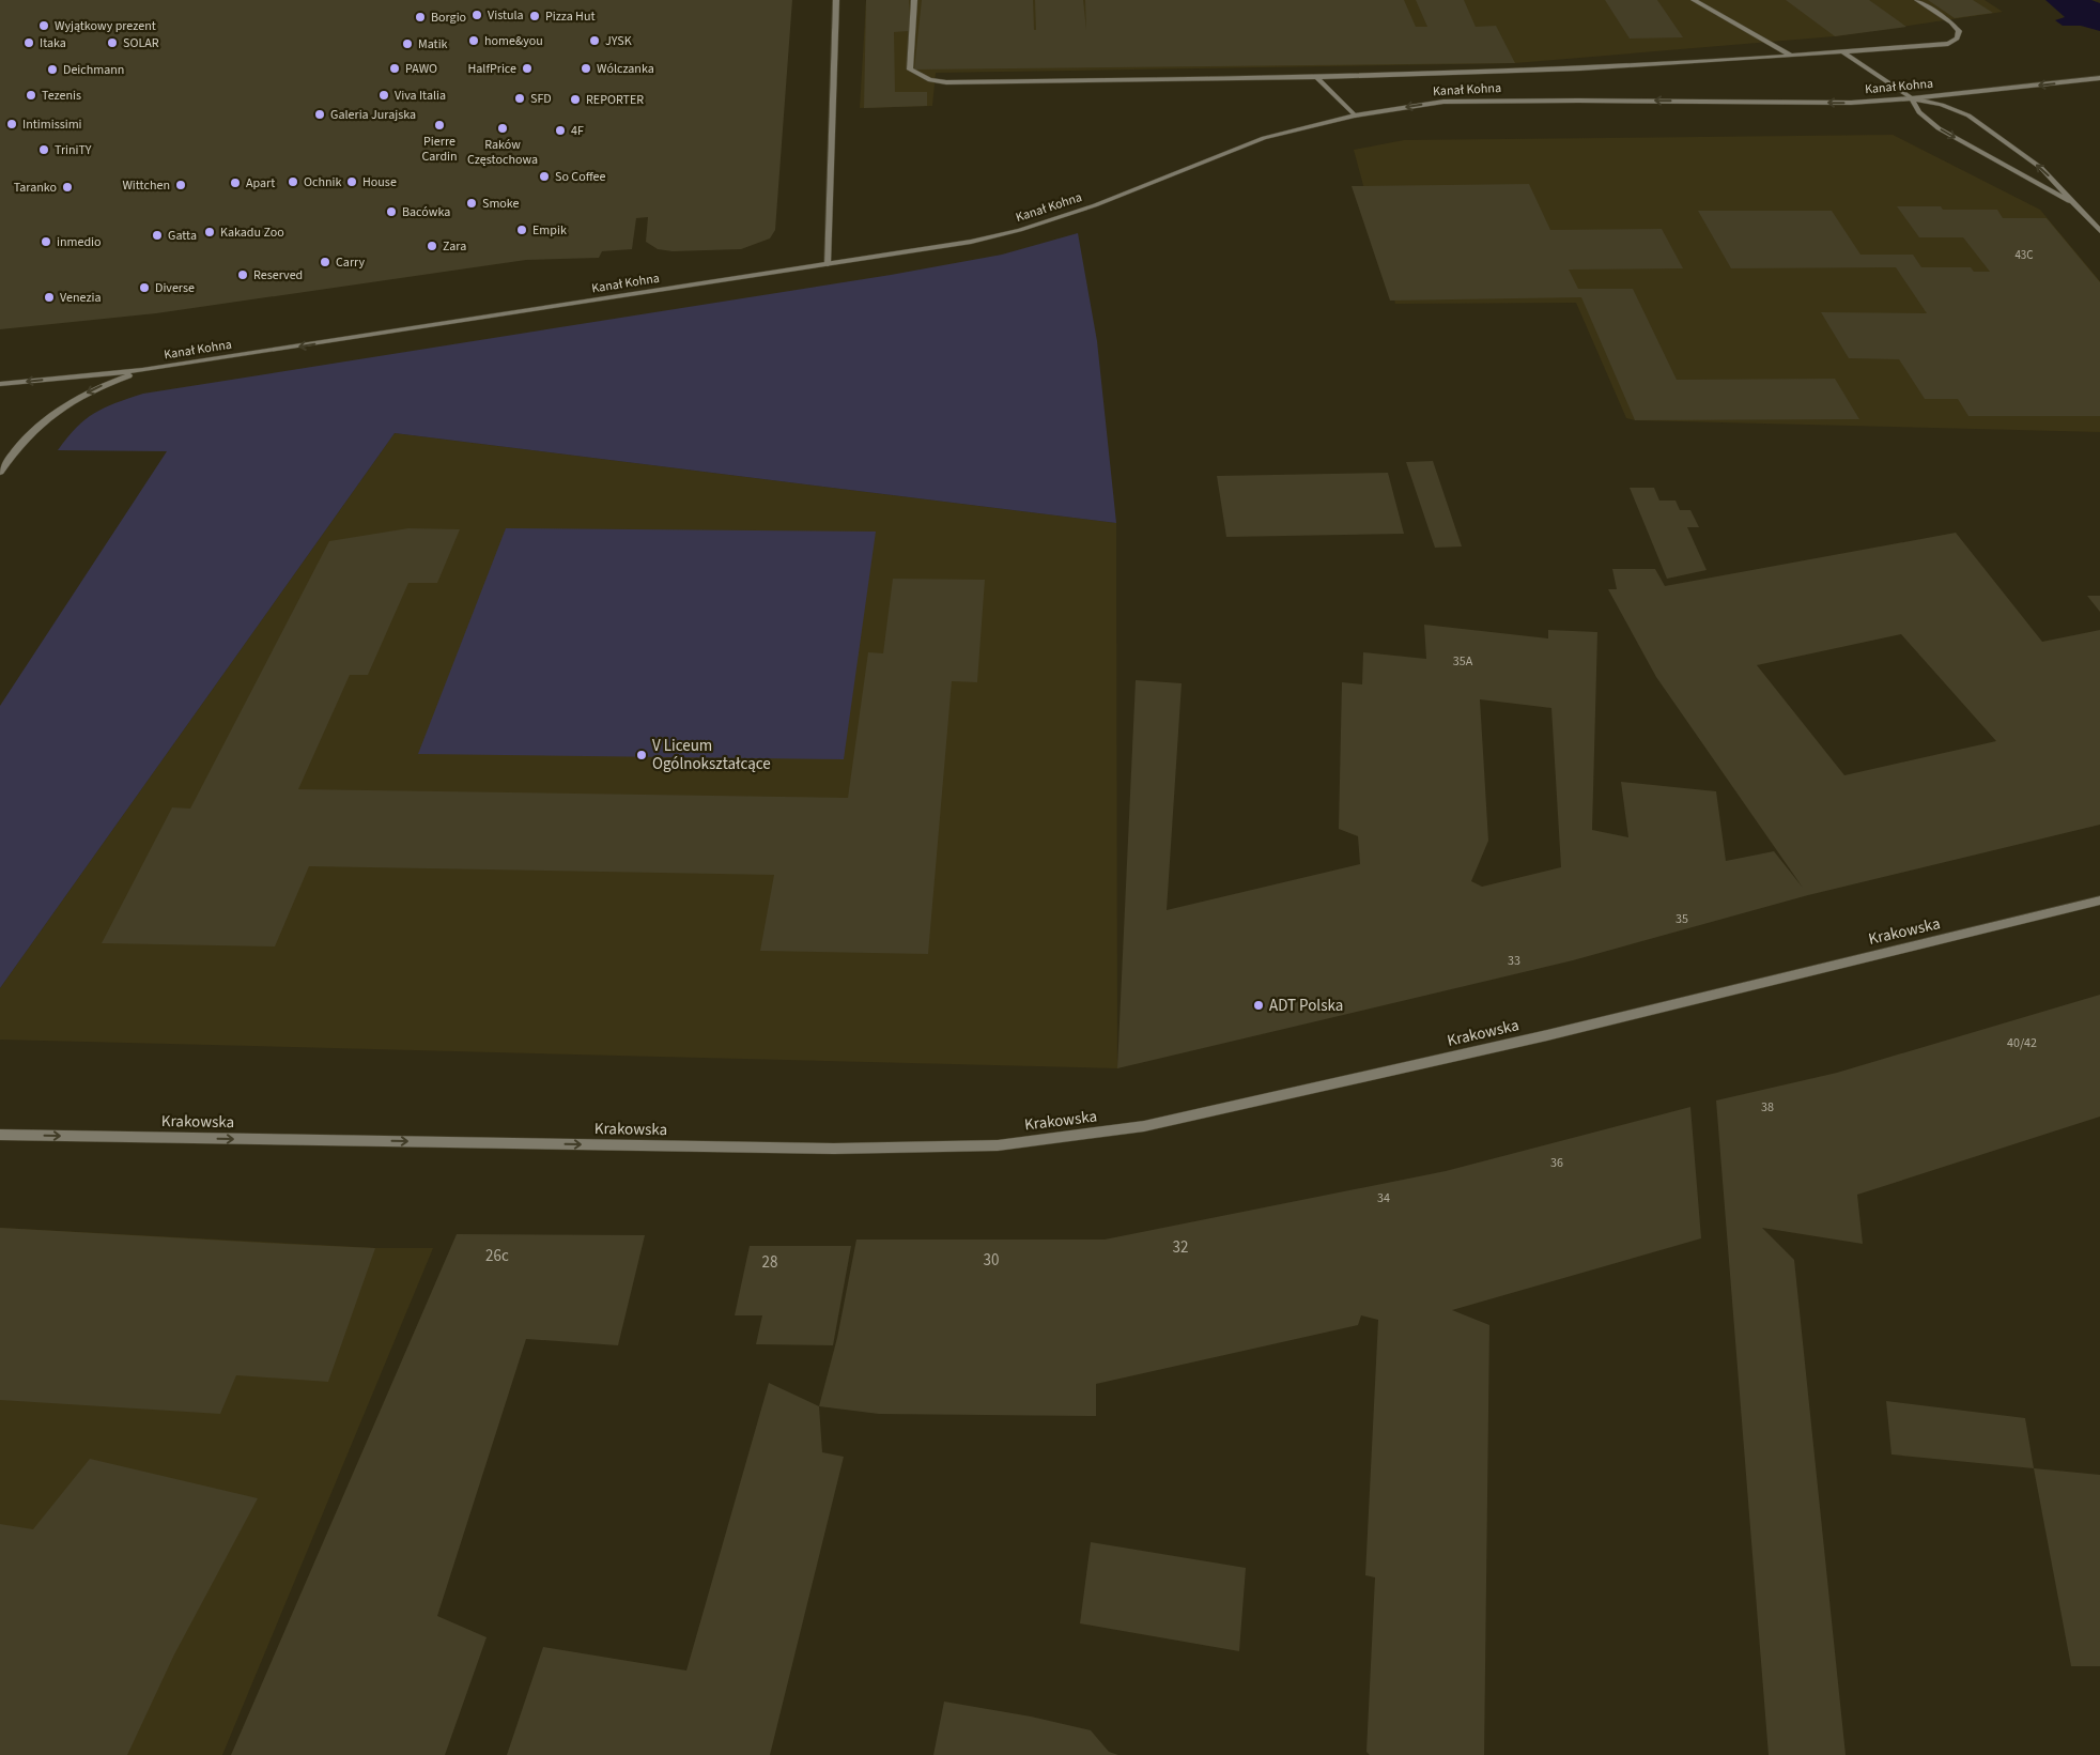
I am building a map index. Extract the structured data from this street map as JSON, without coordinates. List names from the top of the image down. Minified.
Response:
{"streets":{"street":["Kanał Kohna","Krakowska"]},"one_way":["Krakowska"],"places":["Vistula","Pizza Hut","Borgio","Wyjątkowy prezent","home&you","JYSK","Itaka","SOLAR","Matik","PAWO","HalfPrice","Wólczanka","Deichmann","Tezenis","Viva Italia","SFD","REPORTER","Galeria Jurajska","Intimissimi","Pierre Cardin","Raków Częstochowa","4F","TriniTY","So Coffee","Ochnik","House","Apart","Wittchen","Taranko","Smoke","Bacówka","Empik","Kakadu Zoo","Gatta","inmedio","Zara","Carry","Reserved","Diverse","Venezia","V Liceum Ogólnokształcące","ADT Polska"],"house_numbers":["43C","35A","35","33","40/42","38","36","34","32","26c","30","28"]}
